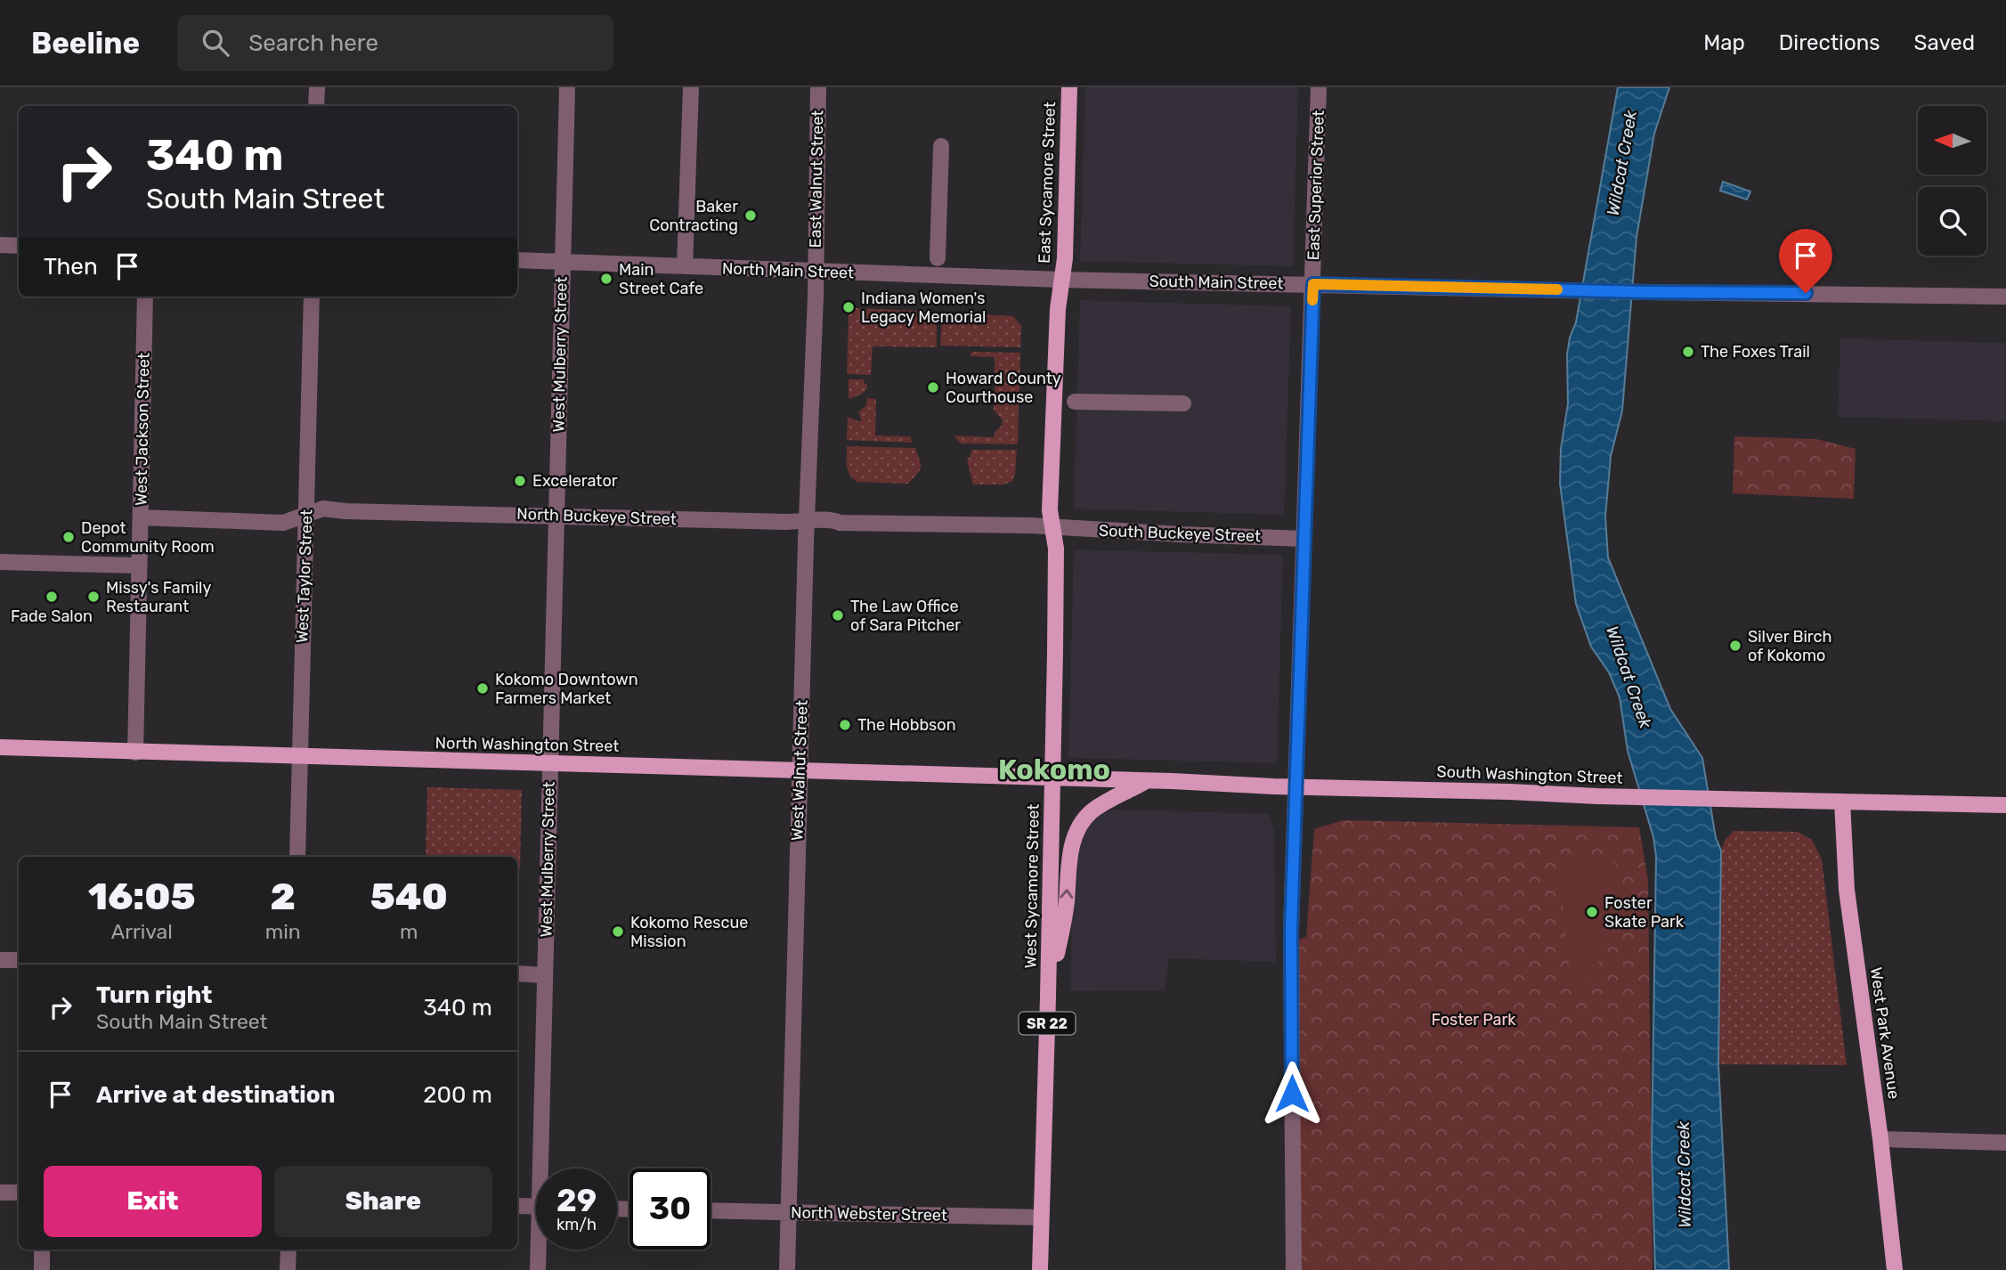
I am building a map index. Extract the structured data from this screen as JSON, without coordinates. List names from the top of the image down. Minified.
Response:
{"streets":{"main road":["East Sycamore Street","North Washington Street","South Washington Street","West Sycamore Street","SR 22","West Park Avenue"],"street":["East Walnut Street","East Superior Street","North Main Street","South Main Street","West Mulberry Street","West Jackson Street","North Buckeye Street","South Buckeye Street","West Taylor Street","West Walnut Street","North Webster Street"]},"crossings":[["East Walnut Street","North Main Street"],["East Walnut Street","West Walnut Street"],["East Sycamore Street","North Main Street"],["East Sycamore Street","South Main Street"],["East Sycamore Street","West Sycamore Street"],["East Superior Street","South Main Street"],["East Superior Street","South Buckeye Street"],["East Superior Street","South Washington Street"],["North Main Street","South Main Street"],["North Main Street","West Mulberry Street"],["North Main Street","West Walnut Street"],["North Main Street","West Sycamore Street"],["South Main Street","West Sycamore Street"],["West Mulberry Street","North Buckeye Street"],["West Mulberry Street","North Washington Street"],["West Jackson Street","North Buckeye Street"],["West Jackson Street","North Washington Street"],["North Buckeye Street","South Buckeye Street"],["North Buckeye Street","West Taylor Street"],["North Buckeye Street","West Walnut Street"],["North Buckeye Street","West Sycamore Street"],["South Buckeye Street","West Sycamore Street"],["West Taylor Street","North Washington Street"],["North Washington Street","West Walnut Street"],["North Washington Street","South Washington Street"],["North Washington Street","West Sycamore Street"],["West Walnut Street","North Webster Street"],["South Washington Street","West Sycamore Street"],["South Washington Street","West Park Avenue"],["West Sycamore Street","North Webster Street"]],"districts":["Kokomo"],"water":["Wildcat Creek"],"parks":["Foster Park"],"places":["Baker Contracting","Main Street Cafe","Indiana Women's Legacy Memorial","The Foxes Trail","Howard County Courthouse","Excelerator","Depot Community Room","Fade Salon","Missy's Family Restaurant","The Law Office of Sara Pitcher","Silver Birch of Kokomo","Kokomo Downtown Farmers Market","The Hobbson","Foster Skate Park","Kokomo Rescue Mission"],"north":"left","page":{"header":"Beeline","search":"Search here","nav":["Map","Directions","Saved"],"turn":["340 m","South Main Street"],"then":"Then","eta":["16:05","Arrival","2","min","540","m"],"list":[{"name":"Turn right","note":"South Main Street","value":"340 m"},{"name":"Arrive at destination","value":"200 m"}],"buttons":["Exit","Share"],"speed":"29 km/h","limit":"30"}}
